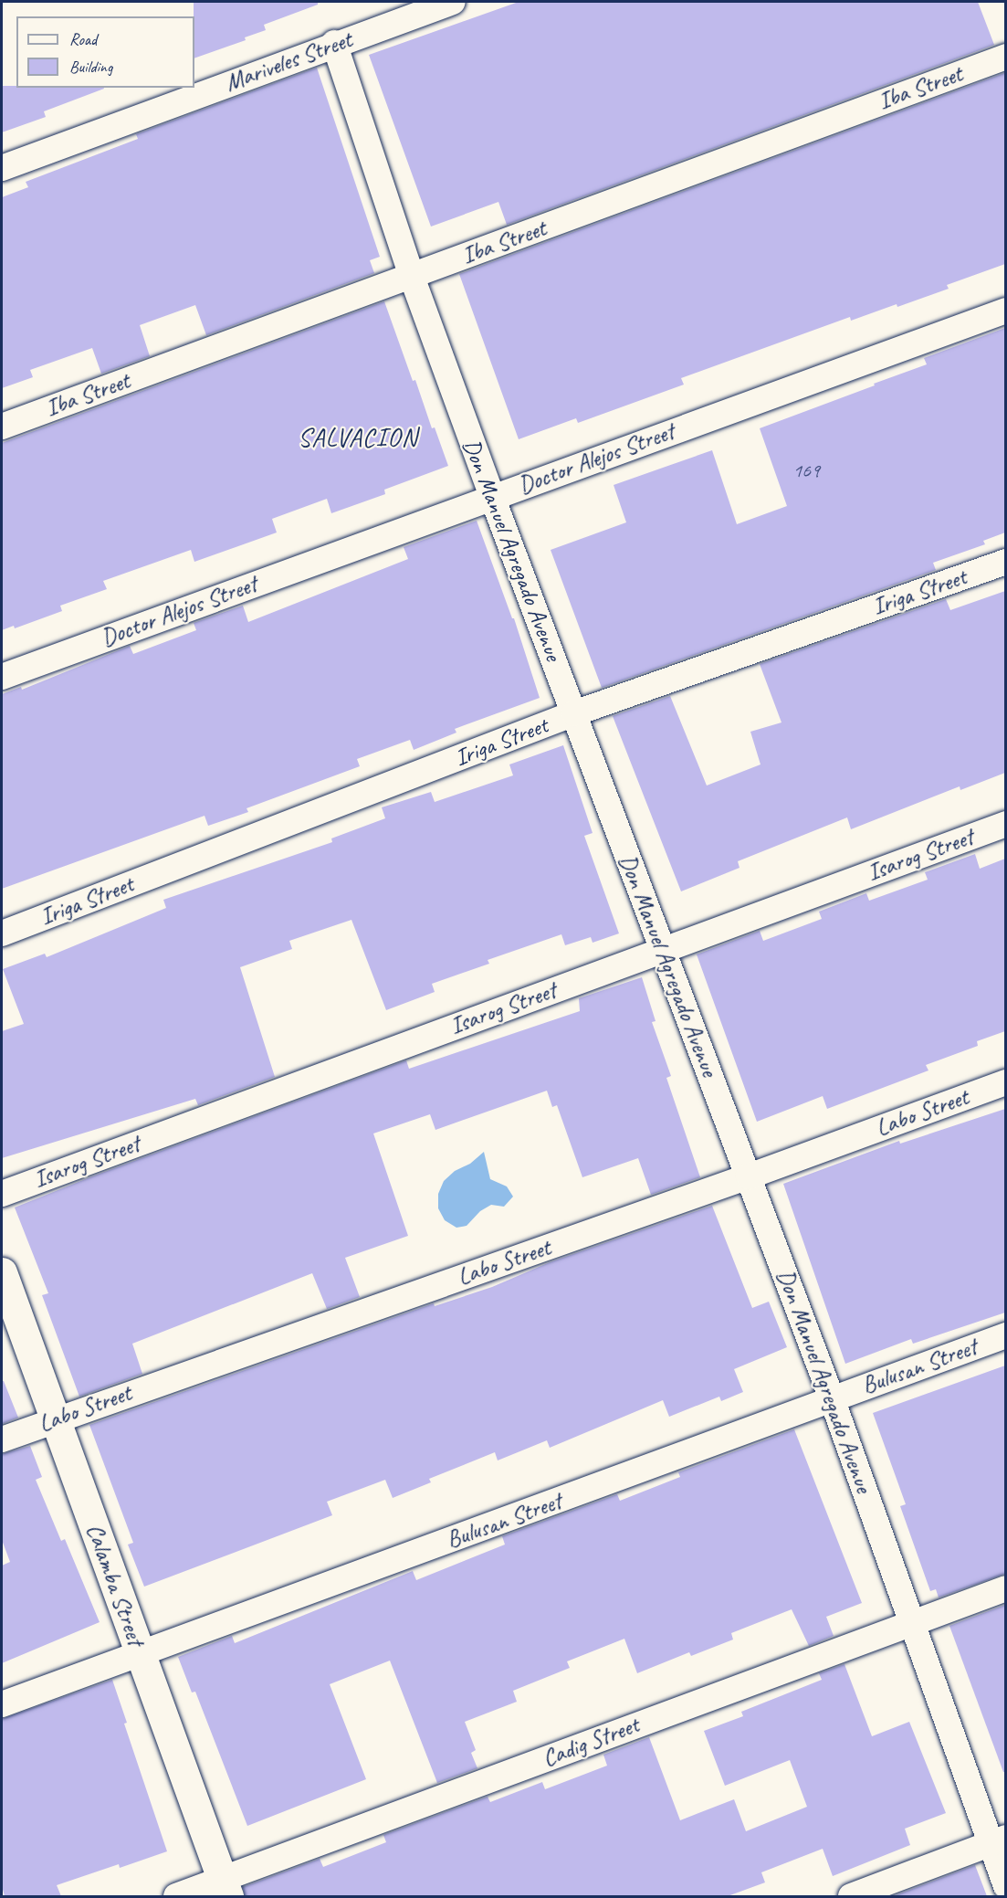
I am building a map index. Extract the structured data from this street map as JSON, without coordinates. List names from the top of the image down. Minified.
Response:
{"streets":{"street":["Mariveles Street","Iba Street","Doctor Alejos Street","Don Manuel Agregado Avenue","Iriga Street","Isarog Street","Labo Street","Bulusan Street","Calamba Street","Cadig Street"]},"crossings":[["Mariveles Street","Don Manuel Agregado Avenue"],["Iba Street","Don Manuel Agregado Avenue"],["Doctor Alejos Street","Don Manuel Agregado Avenue"],["Don Manuel Agregado Avenue","Iriga Street"],["Don Manuel Agregado Avenue","Isarog Street"],["Don Manuel Agregado Avenue","Labo Street"],["Don Manuel Agregado Avenue","Bulusan Street"],["Don Manuel Agregado Avenue","Cadig Street"],["Labo Street","Calamba Street"],["Bulusan Street","Calamba Street"],["Calamba Street","Cadig Street"]],"districts":["SALVACION"],"house_numbers":["169"],"legend":["Road","Building"]}
